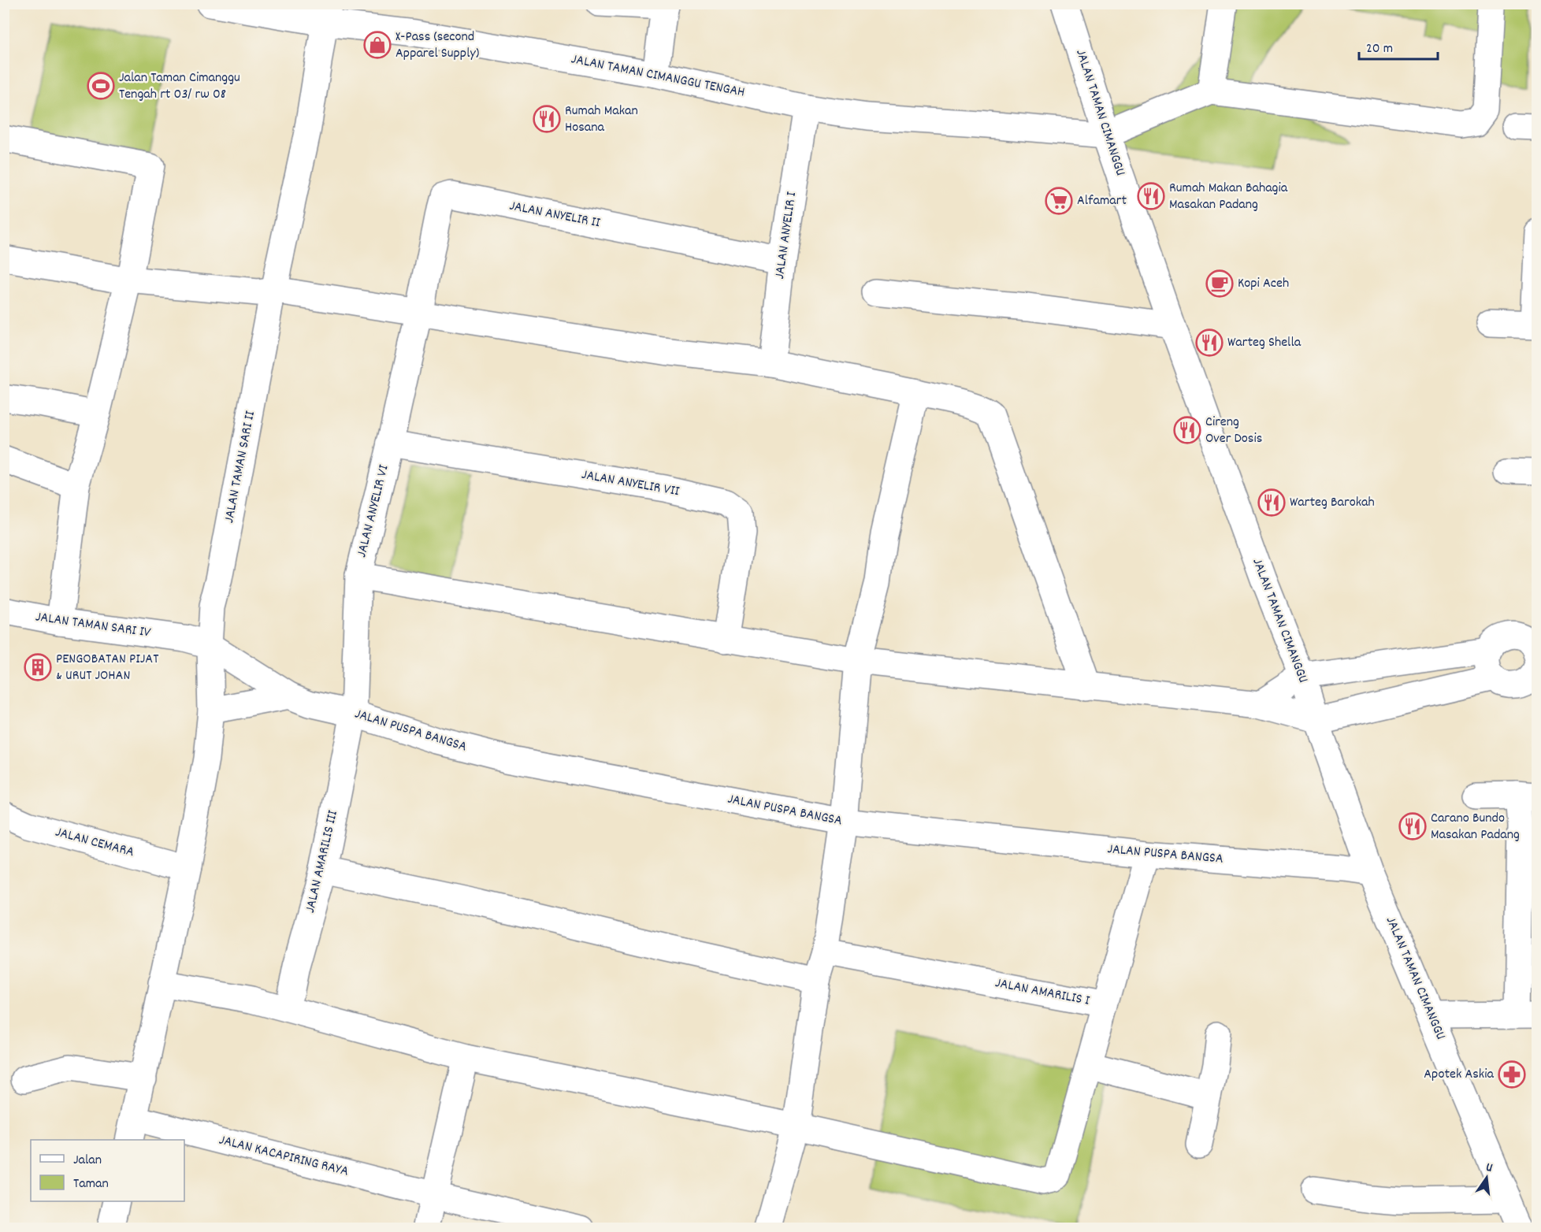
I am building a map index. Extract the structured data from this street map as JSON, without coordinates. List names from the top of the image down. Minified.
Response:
{"streets":{"street":["JALAN TAMAN CIMANGGU TENGAH","JALAN TAMAN CIMANGGU","JALAN ANYELIR II","JALAN ANYELIR I","JALAN TAMAN SARI II","JALAN ANYELIR VII","JALAN ANYELIR VI","JALAN TAMAN SARI IV","JALAN PUSPA BANGSA","JALAN CEMARA","JALAN AMARILIS III","JALAN AMARILIS I","JALAN KACAPIRING RAYA"]},"crossings":[["JALAN TAMAN CIMANGGU TENGAH","JALAN TAMAN CIMANGGU"],["JALAN TAMAN CIMANGGU TENGAH","JALAN ANYELIR I"],["JALAN TAMAN CIMANGGU TENGAH","JALAN TAMAN SARI II"],["JALAN TAMAN CIMANGGU","JALAN PUSPA BANGSA"],["JALAN ANYELIR II","JALAN ANYELIR I"],["JALAN ANYELIR II","JALAN ANYELIR VI"],["JALAN TAMAN SARI II","JALAN TAMAN SARI IV"],["JALAN TAMAN SARI II","JALAN PUSPA BANGSA"],["JALAN TAMAN SARI II","JALAN CEMARA"],["JALAN TAMAN SARI II","JALAN KACAPIRING RAYA"],["JALAN ANYELIR VII","JALAN ANYELIR VI"],["JALAN ANYELIR VI","JALAN PUSPA BANGSA"],["JALAN ANYELIR VI","JALAN AMARILIS III"],["JALAN TAMAN SARI IV","JALAN PUSPA BANGSA"],["JALAN PUSPA BANGSA","JALAN AMARILIS III"],["JALAN PUSPA BANGSA","JALAN AMARILIS I"]],"places":{"shop":["X-Pass (second Apparel Supply)"],"sports":["Jalan Taman Cimanggu Tengah rt 03/ rw 08"],"restaurant":["Rumah Makan Hosana","Rumah Makan Bahagia Masakan Padang","Warteg Shella","Cireng Over Dosis","Warteg Barokah","Carano Bundo Masakan Padang"],"supermarket":["Alfamart"],"cafe":["Kopi Aceh"],"building":["PENGOBATAN PIJAT & URUT JOHAN"],"pharmacy":["Apotek Askia"]},"legend":["Jalan","Taman"],"scale_bar":"20 m","north":"top"}
